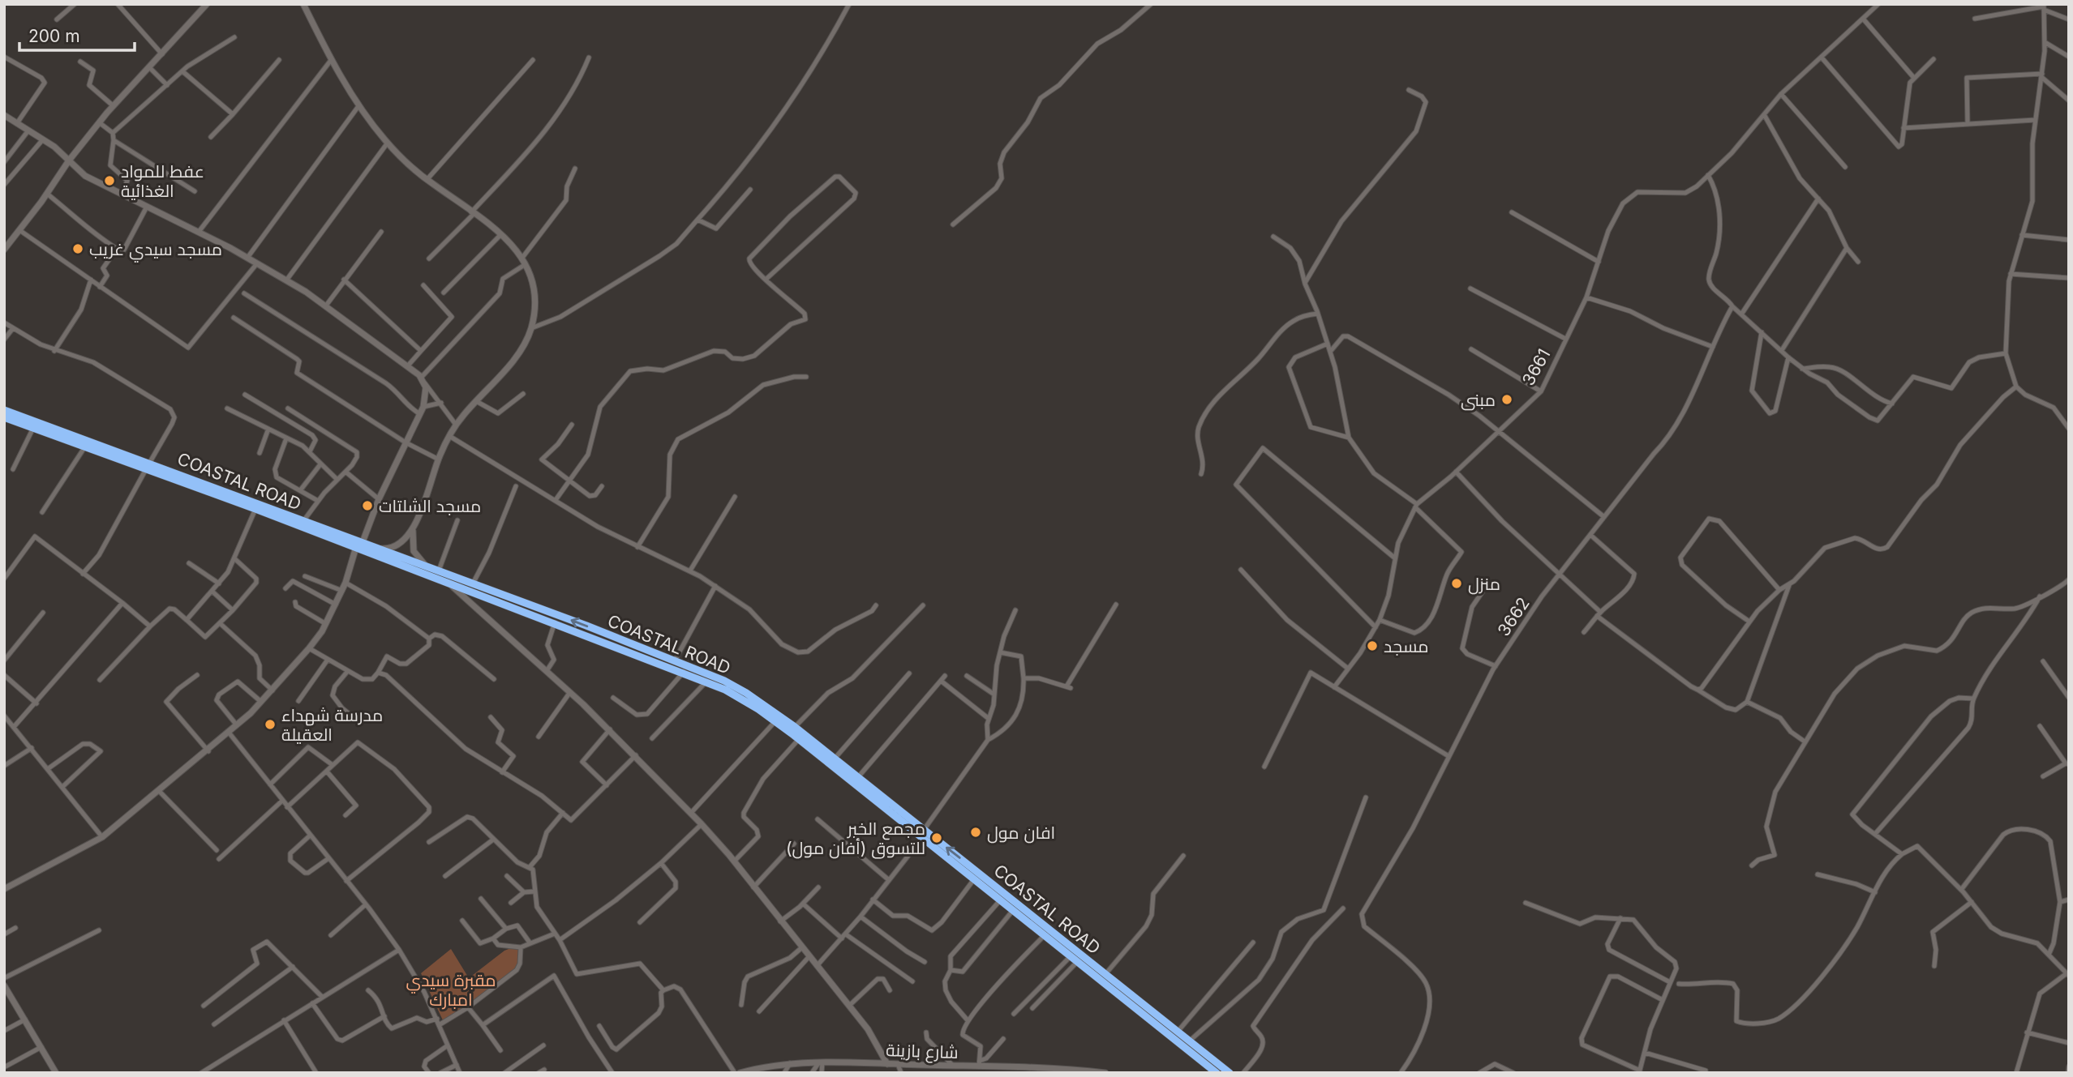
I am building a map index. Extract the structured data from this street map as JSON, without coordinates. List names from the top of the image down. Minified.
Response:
{"streets":{"highway":["COASTAL ROAD"],"street":["3661","3662","شارع بازينة"]},"parks":["مقبرة سيدي امبارك"],"places":["عفط للمواد الغذائية","مسجد سيدي غريب","مبنى","مسجد الشلتات","منزل","مسجد","مدرسة شهداء العقيلة","افان مول","مجمع الخير للتسوق (أفان مول)"],"scale_bar":"200 m"}
